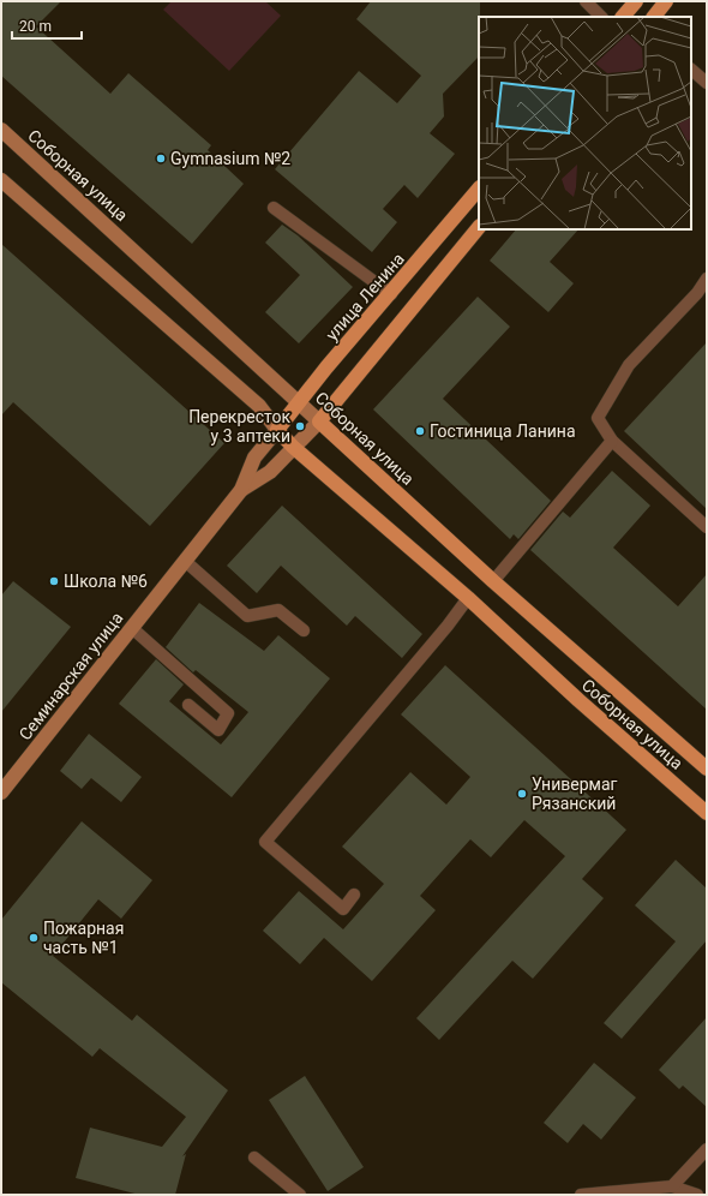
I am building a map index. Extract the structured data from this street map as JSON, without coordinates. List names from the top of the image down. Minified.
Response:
{"streets":{"main road":["Соборная улица","улица Ленина","Семинарская улица"]},"crossings":[["Соборная улица","улица Ленина"],["Соборная улица","Семинарская улица"],["улица Ленина","Семинарская улица"]],"places":["Gymnasium №2","Перекресток у 3 аптеки","Гостиница Ланина","Школа №6","Универмаг Рязанский","Пожарная часть №1"],"scale_bar":"20 m"}
